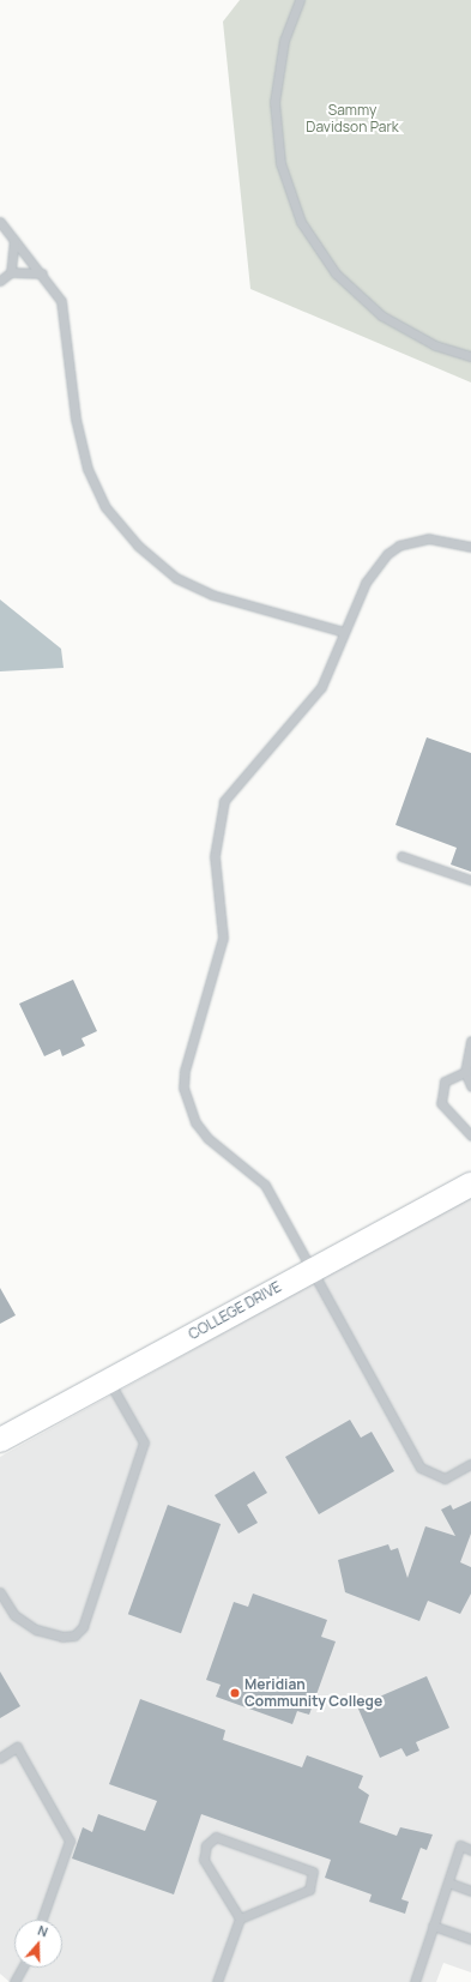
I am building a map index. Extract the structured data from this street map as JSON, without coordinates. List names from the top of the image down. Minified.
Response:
{"streets":{"street":["COLLEGE DRIVE"]},"parks":["Sammy Davidson Park"],"places":["Meridian Community College"],"north":"top"}
